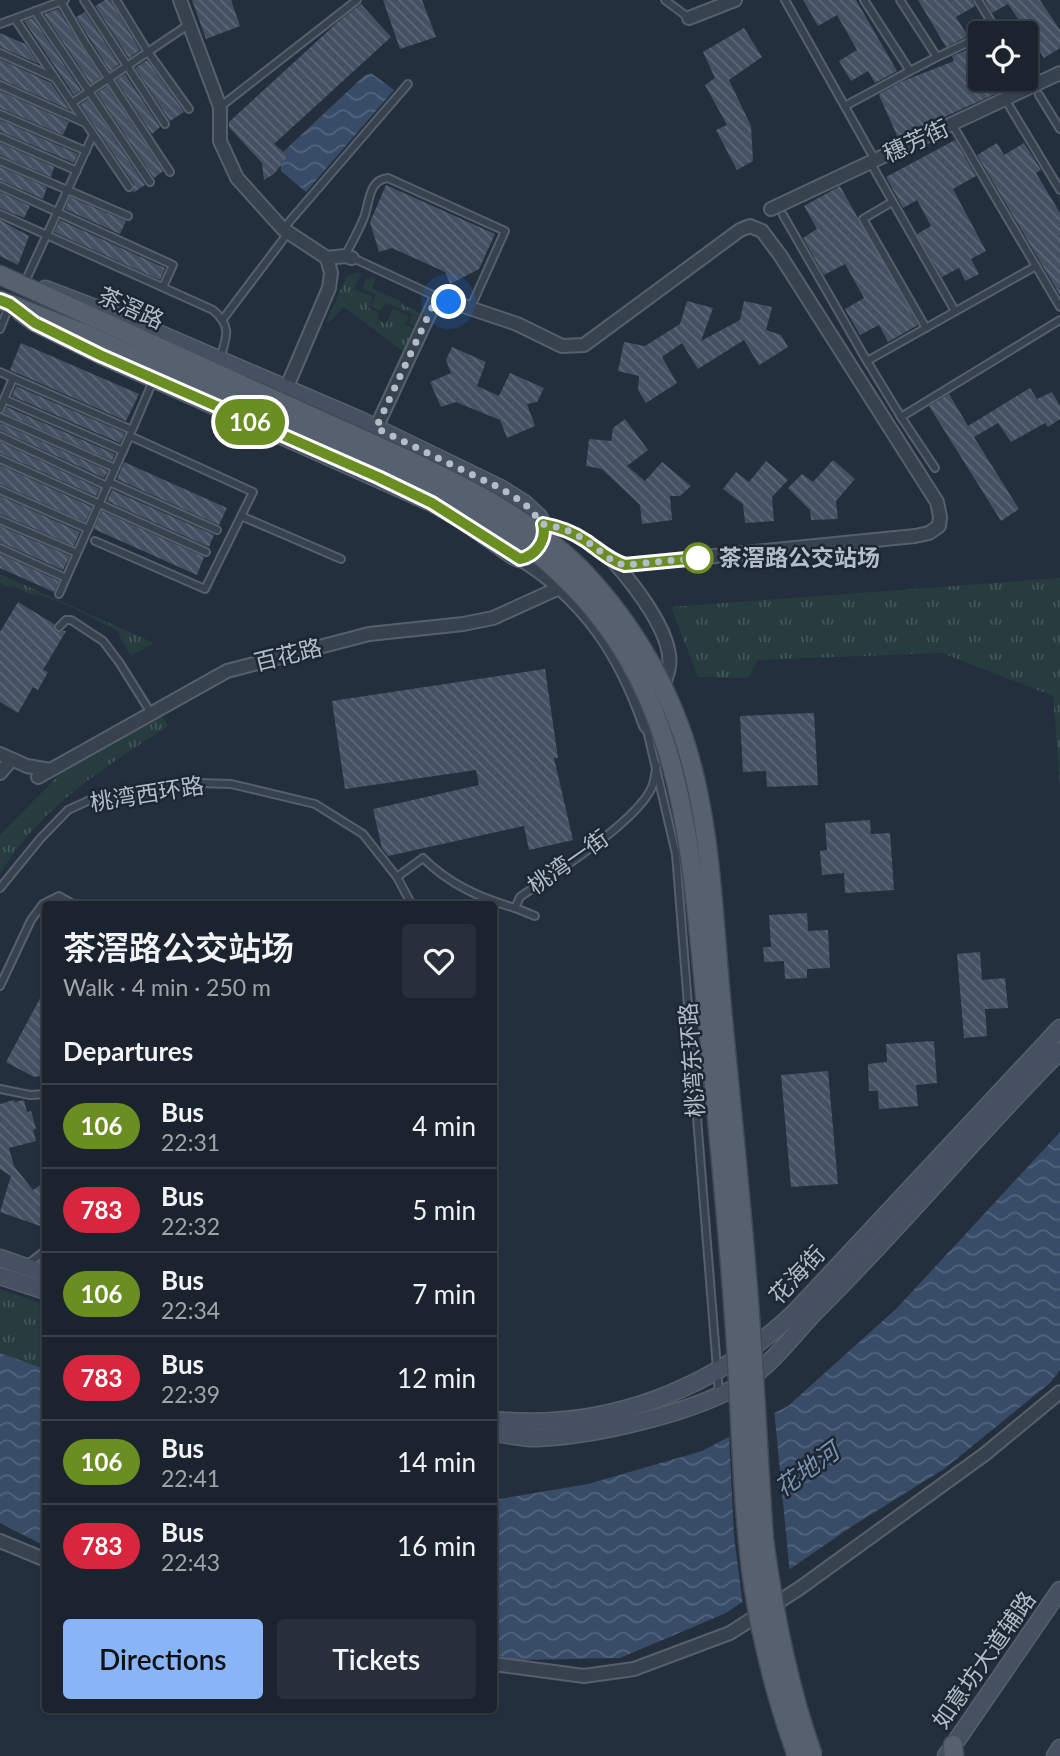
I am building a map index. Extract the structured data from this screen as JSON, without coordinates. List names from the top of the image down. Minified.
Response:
{"streets":{"main road":["茶滘路"],"street":["穗芳街","百花路","花海街","如意坊大道辅路"],"lane":["桃湾西环路","桃湾一街","桃湾东环路"]},"crossings":[["桃湾西环路","桃湾一街"],["桃湾一街","桃湾东环路"],["桃湾东环路","花海街"]],"water":["花地河"],"places":["茶滘路公交站场"],"lines":["bus line 106"],"page":{"on_map":"106","heading":[["茶滘路公交站场","Walk · 4 min · 250 m"],"Departures"],"list":[{"mark":"106","name":"Bus","note":"22:31","value":"4 min"},{"mark":"783","name":"Bus","note":"22:32","value":"5 min"},{"mark":"106","name":"Bus","note":"22:34","value":"7 min"},{"mark":"783","name":"Bus","note":"22:39","value":"12 min"},{"mark":"106","name":"Bus","note":"22:41","value":"14 min"},{"mark":"783","name":"Bus","note":"22:43","value":"16 min"}],"buttons":["Directions","Tickets"]}}
